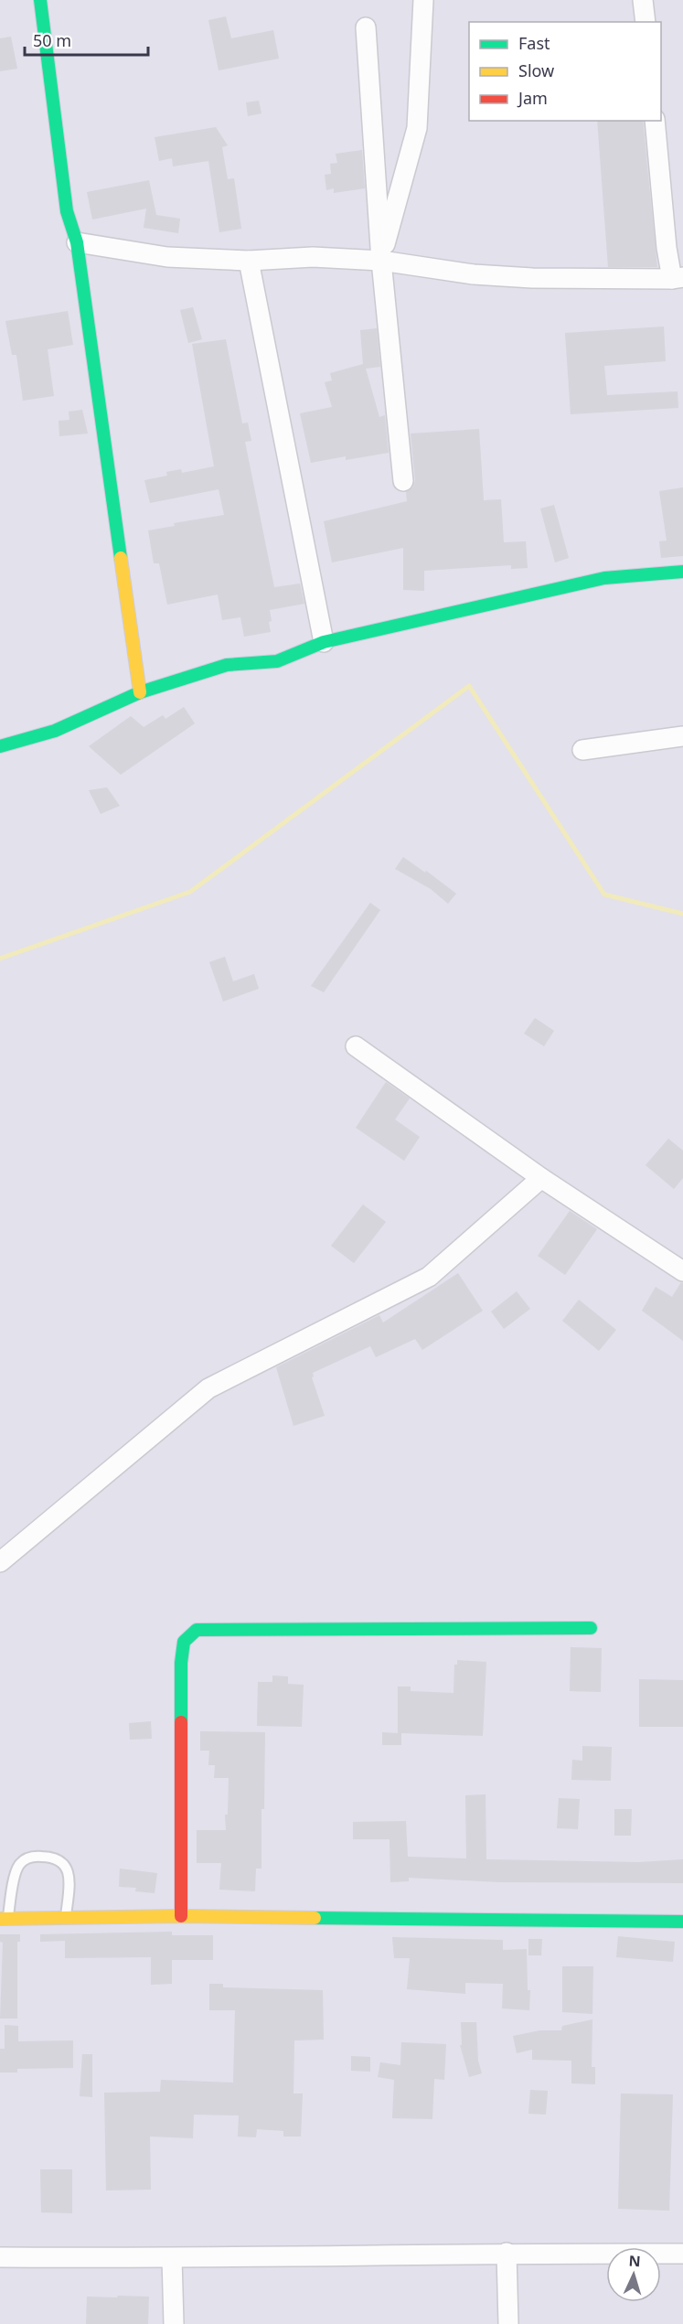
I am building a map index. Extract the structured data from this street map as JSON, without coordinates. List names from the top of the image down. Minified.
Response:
{"legend":["Fast","Slow","Jam"],"scale_bar":"50 m","north":"top"}
